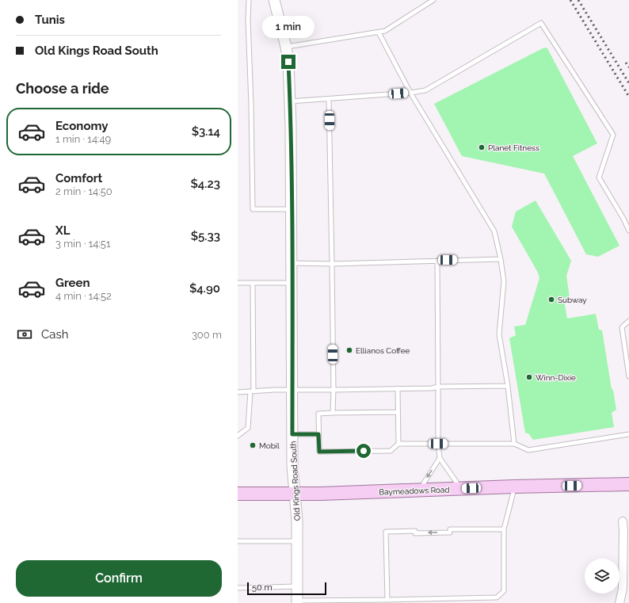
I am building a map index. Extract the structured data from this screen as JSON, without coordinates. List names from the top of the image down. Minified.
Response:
{"streets":{"main road":["Baymeadows Road"],"street":["Old Kings Road South"]},"crossings":[["Old Kings Road South","Baymeadows Road"]],"places":["Planet Fitness","Subway","Ellianos Coffee","Winn-Dixie","Mobil"],"scale_bar":"50 m","page":{"banner":["Tunis","Old Kings Road South"],"bubble":"1 min","heading":"Choose a ride","list":[{"name":"Economy","note":"1 min · 14:49","value":"$3.14"},{"name":"Comfort","note":"2 min · 14:50","value":"$4.23"},{"name":"XL","note":"3 min · 14:51","value":"$5.33"},{"name":"Green","note":"4 min · 14:52","value":"$4.90"}],"pay":["Cash","300 m"],"buttons":"Confirm","scale":"50 m"}}
